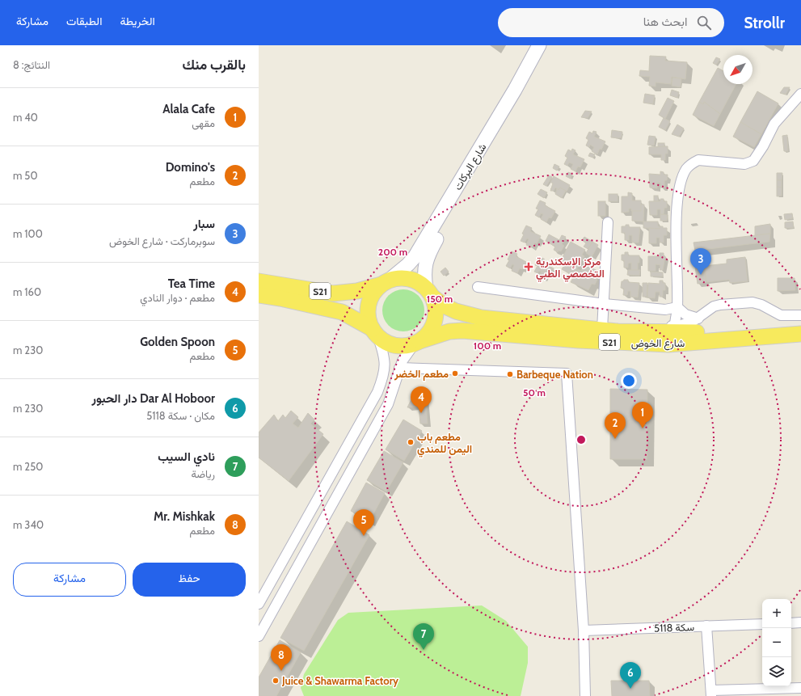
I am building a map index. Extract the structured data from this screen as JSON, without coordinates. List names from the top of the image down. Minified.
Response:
{"streets":{"main road":["S21","شارع الخوض"],"street":["شارع البركات","سكة 5118"]},"crossings":[["شارع البركات","S21"],["شارع البركات","شارع الخوض"],["S21","شارع الخوض"]],"places":{"health":["مركز الإسكندرية التخصصي الطبي"],"other":["مطعم الخضر","Barbeque Nation","مطعم باب اليمن للمندي","Juice & Shawarma Factory"]},"north":"bottom left","page":{"header":"Strollr","search":"ابحث هنا","nav":["الخريطة","الطبقات","مشاركة"],"heading":["بالقرب منك","النتائج: 8"],"list":[{"mark":"1","name":"Alala Cafe","note":"مقهى","value":"40 m"},{"mark":"2","name":"Domino's","note":"مطعم","value":"50 m"},{"mark":"3","name":"سبار","note":"سوبرماركت · شارع الخوض","value":"100 m"},{"mark":"4","name":"Tea Time","note":"مطعم · دوار النادي","value":"160 m"},{"mark":"5","name":"Golden Spoon","note":"مطعم","value":"230 m"},{"mark":"6","name":"Dar Al Hoboor دار الحبور","note":"مكان · سكة 5118","value":"230 m"},{"mark":"7","name":"نادي السيب","note":"رياضة","value":"250 m"},{"mark":"8","name":"Mr. Mishkak","note":"مطعم","value":"340 m"}],"pins":["3","4","1","2","5","7","8","6"],"buttons":["حفظ","مشاركة"],"map_buttons":["+","−"]},"rings":["200 m","150 m","100 m","50 m"]}
